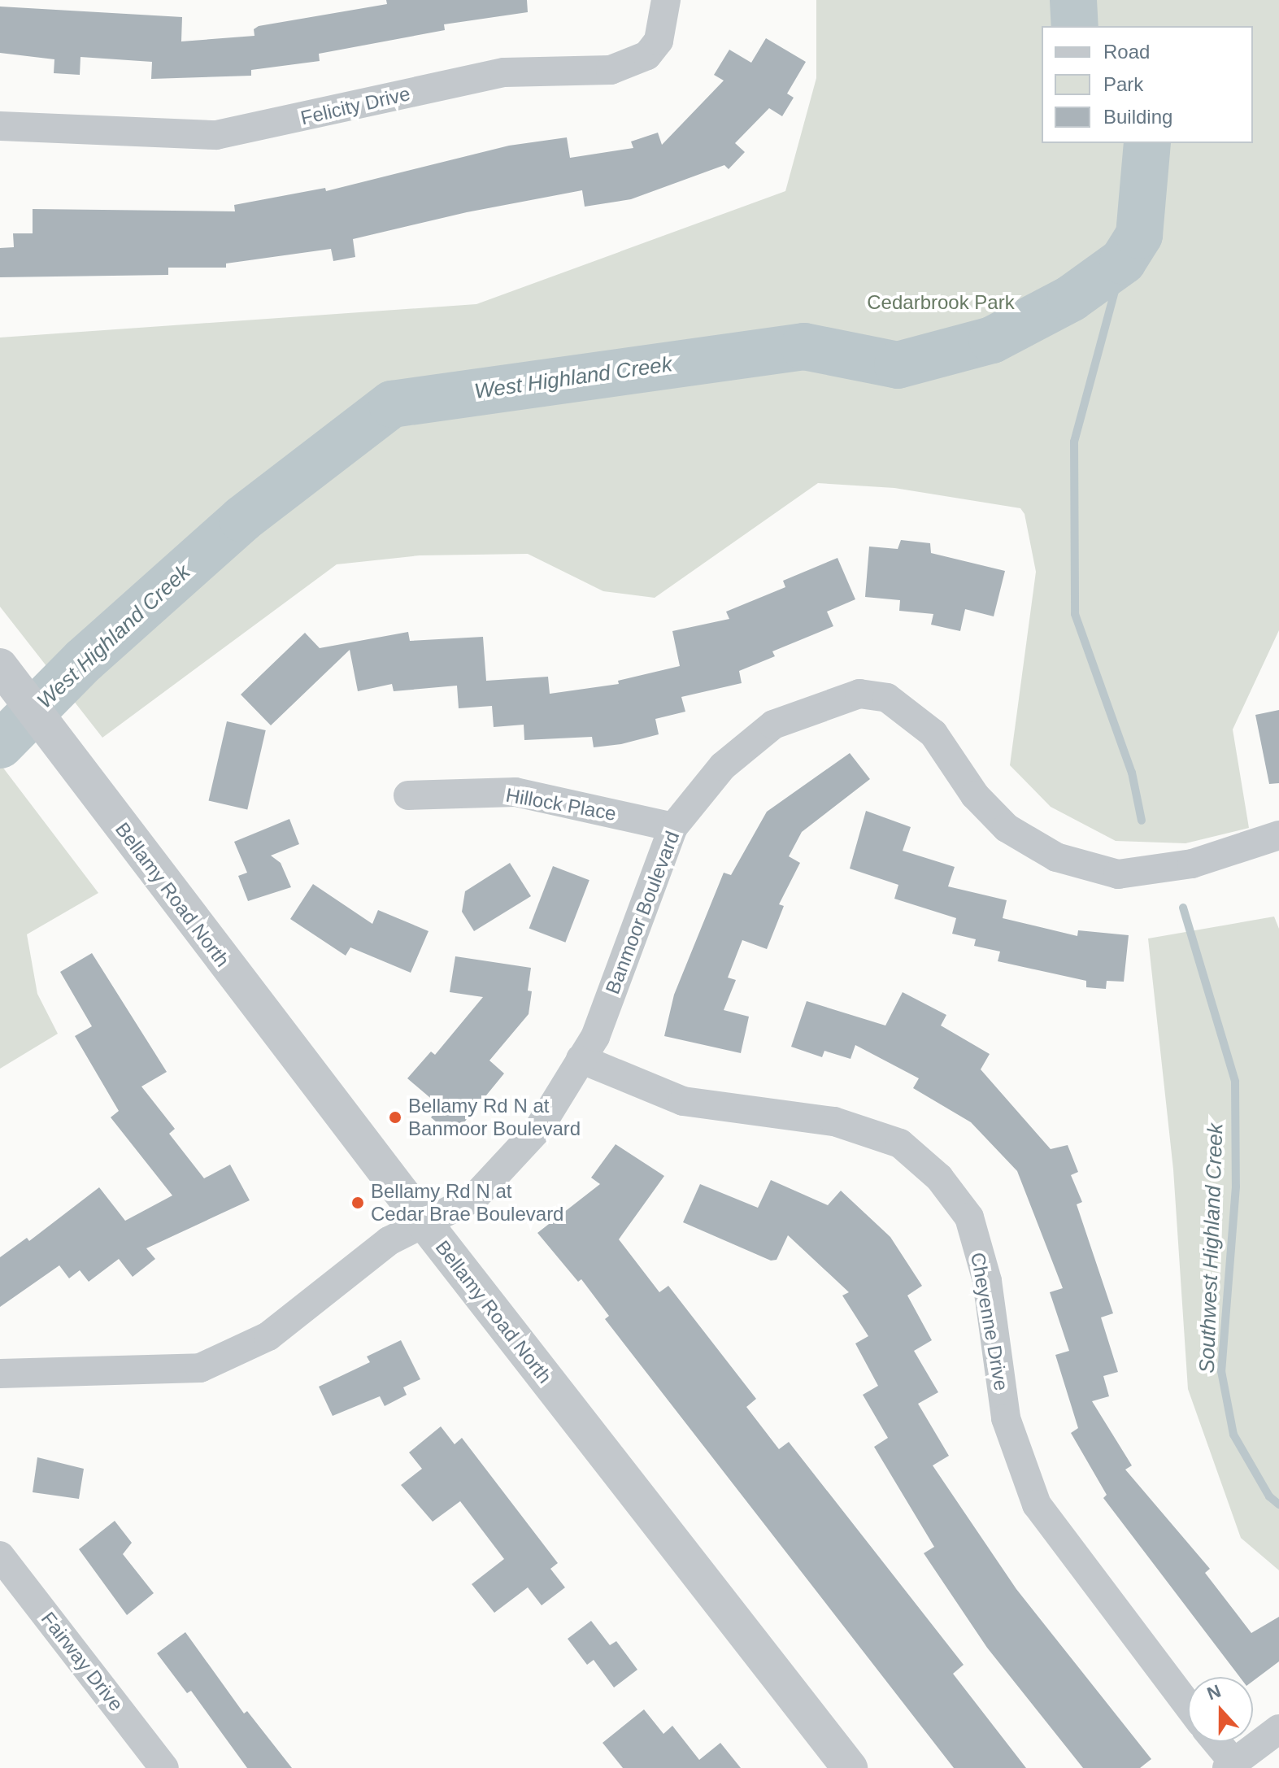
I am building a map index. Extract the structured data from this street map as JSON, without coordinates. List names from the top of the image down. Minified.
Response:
{"streets":{"street":["Felicity Drive","Hillock Place","Bellamy Road North","Banmoor Boulevard","Cheyenne Drive","Fairway Drive"]},"crossings":[["Hillock Place","Banmoor Boulevard"],["Bellamy Road North","Banmoor Boulevard"],["Banmoor Boulevard","Cheyenne Drive"]],"water":["West Highland Creek","Southwest Highland Creek"],"parks":["Cedarbrook Park"],"places":["Bellamy Rd N at Banmoor Boulevard","Bellamy Rd N at Cedar Brae Boulevard"],"legend":["Road","Park","Building"],"north":"top"}
